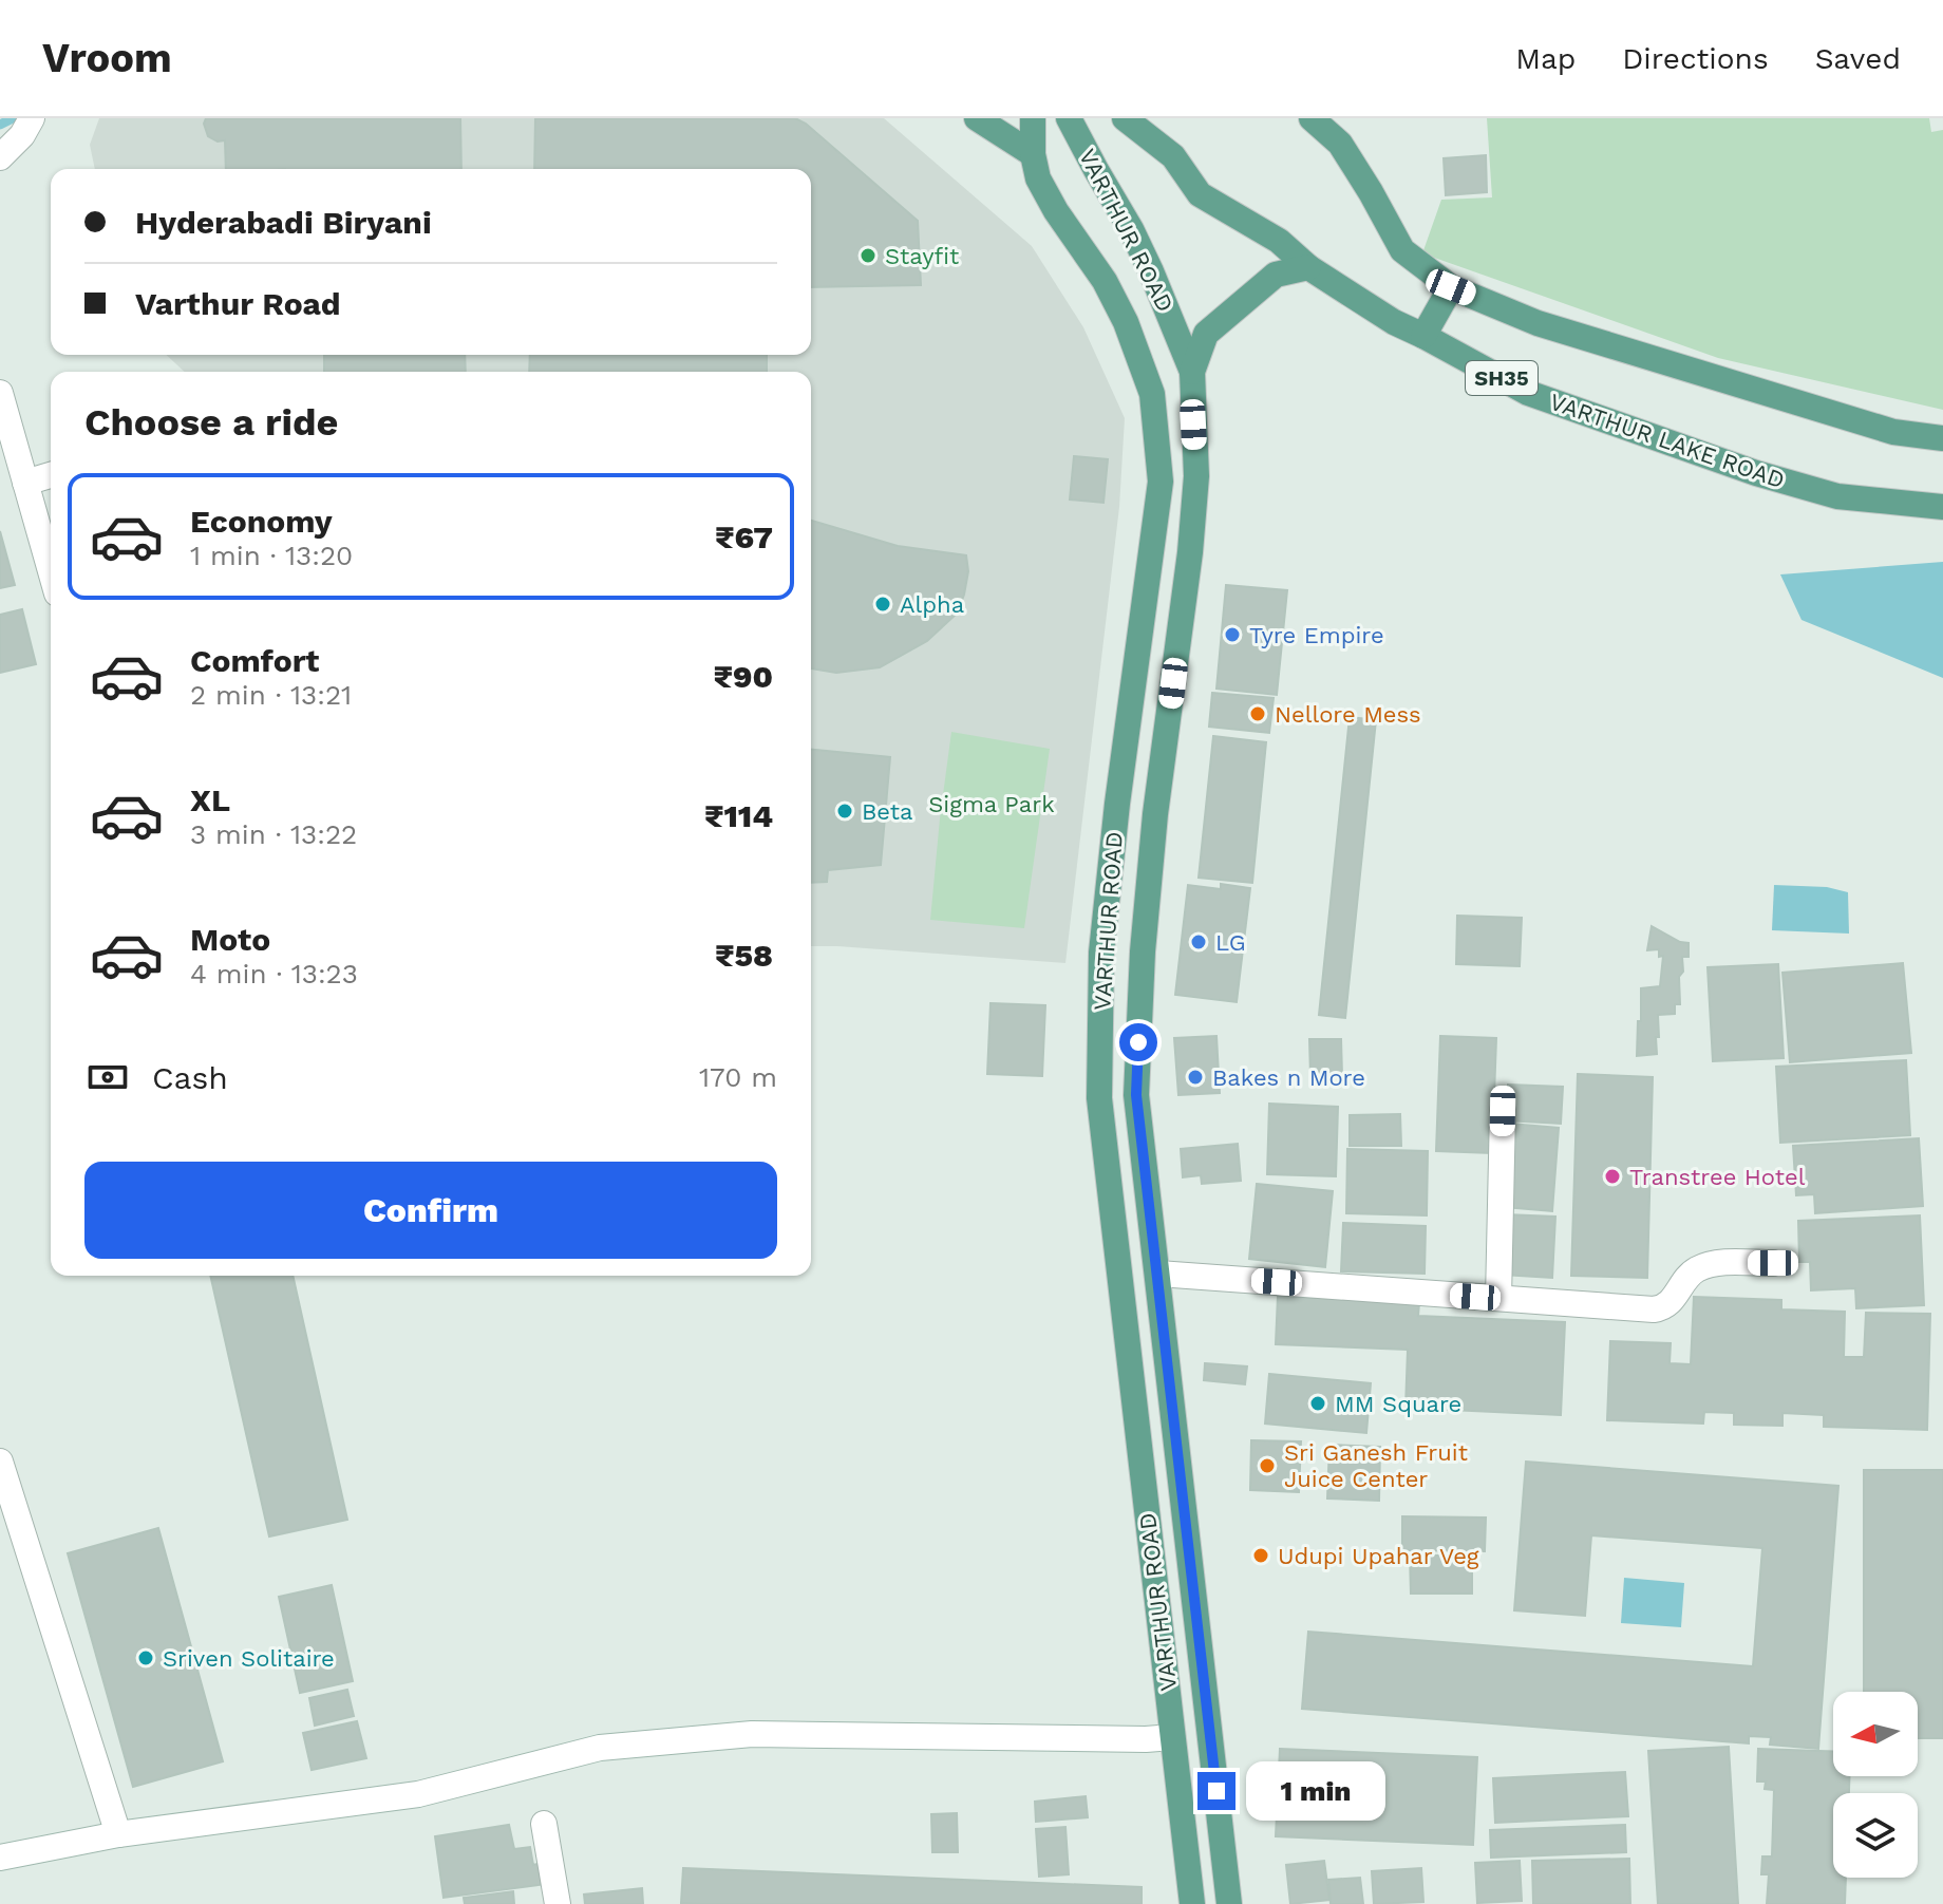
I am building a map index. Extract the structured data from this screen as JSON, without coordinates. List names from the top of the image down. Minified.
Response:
{"streets":{"main road":["VARTHUR ROAD","SH35","VARTHUR LAKE ROAD"]},"parks":["Sigma Park"],"places":["Stayfit","Alpha","Tyre Empire","Nellore Mess","Beta","LG","Bakes n More","Transtree Hotel","MM Square","Sri Ganesh Fruit Juice Center","Udupi Upahar Veg","Sriven Solitaire"],"north":"left","page":{"header":"Vroom","nav":["Map","Directions","Saved"],"banner":["Hyderabadi Biryani","Varthur Road"],"heading":"Choose a ride","list":[{"name":"Economy","note":"1 min · 13:20","value":"₹67"},{"name":"Comfort","note":"2 min · 13:21","value":"₹90"},{"name":"XL","note":"3 min · 13:22","value":"₹114"},{"name":"Moto","note":"4 min · 13:23","value":"₹58"}],"pay":["Cash","170 m"],"buttons":"Confirm","bubble":"1 min"}}
